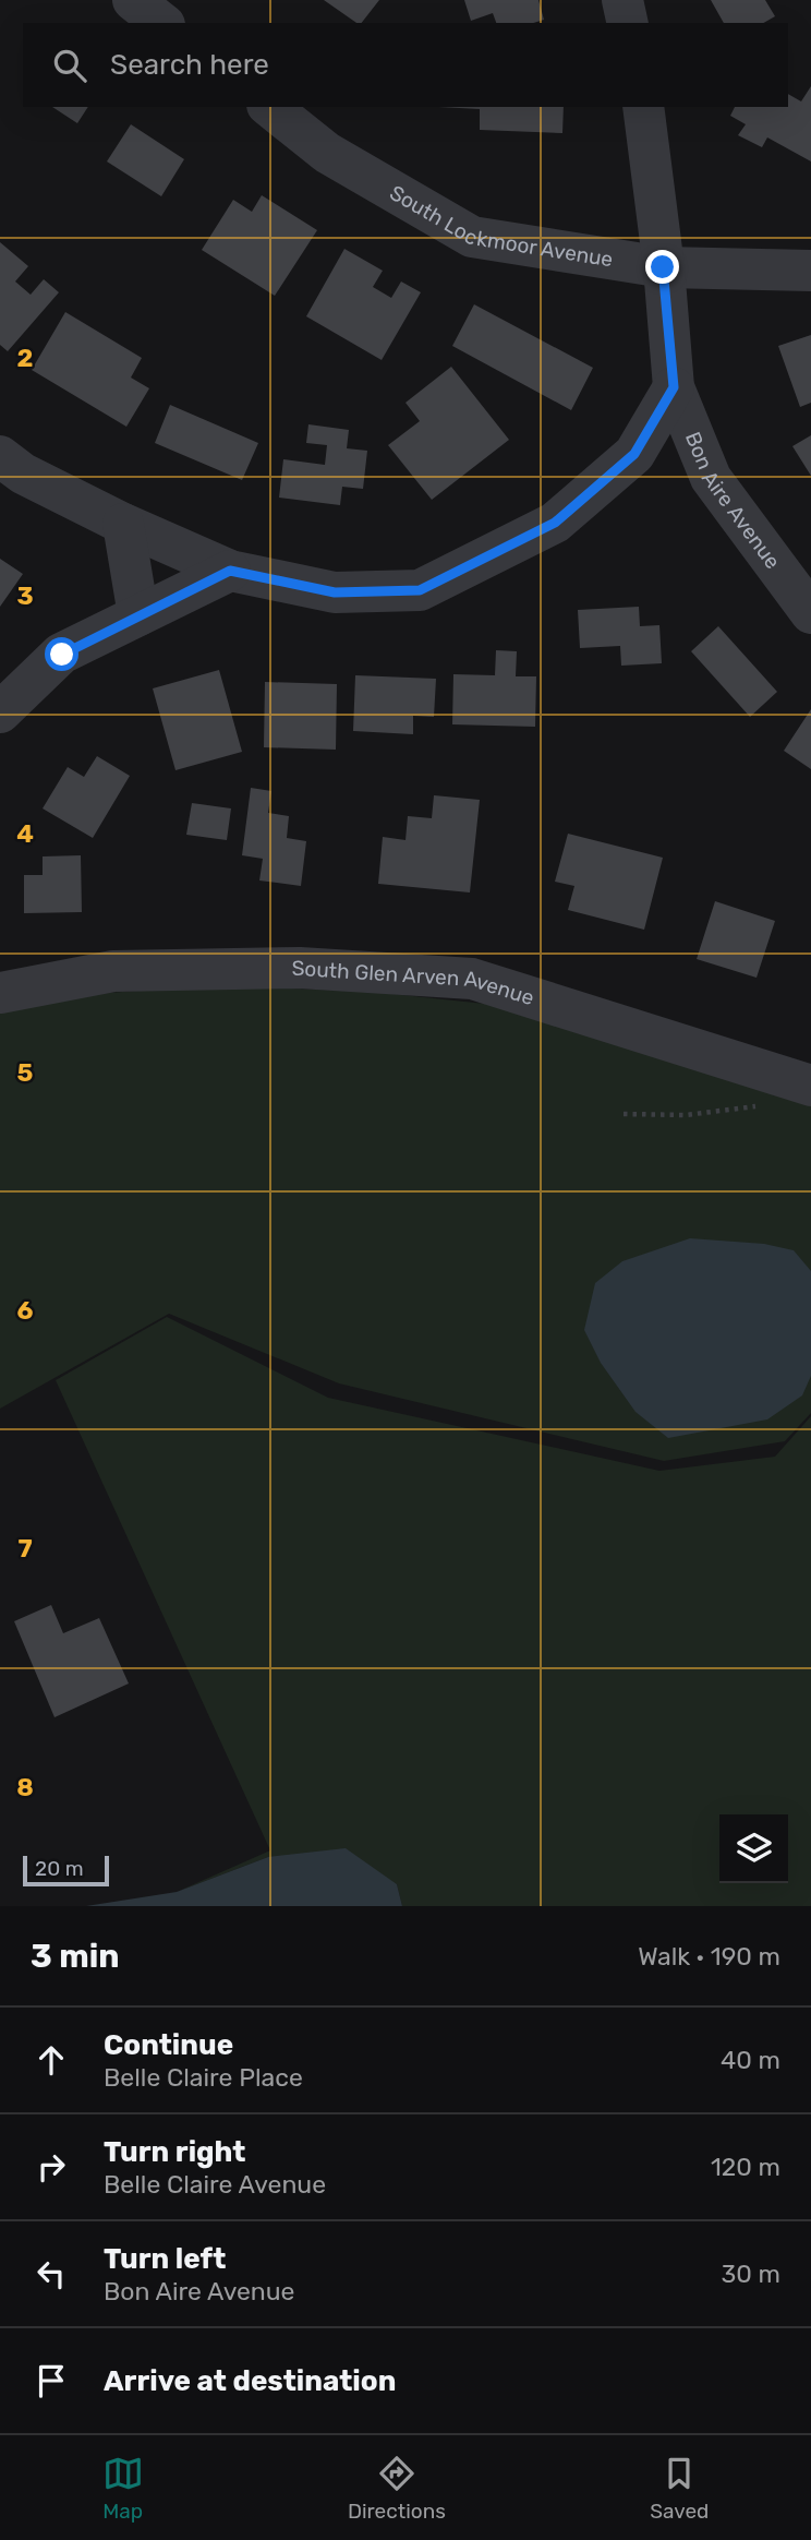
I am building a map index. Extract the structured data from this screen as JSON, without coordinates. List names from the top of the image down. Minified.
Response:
{"streets":{"street":["South Lockmoor Avenue","Bon Aire Avenue","South Glen Arven Avenue"]},"crossings":[["South Lockmoor Avenue","Bon Aire Avenue"]],"scale_bar":"20 m","page":{"search":"Search here","scale":"20 m","heading":["3 min","Walk · 190 m"],"list":[["Continue","Belle Claire Place","40 m"],["Turn right","Belle Claire Avenue","120 m"],["Turn left","Bon Aire Avenue","30 m"],"Arrive at destination"],"nav":["Map","Directions","Saved"]},"grid":{"rows":["2","3","4","5","6","7","8"]}}
